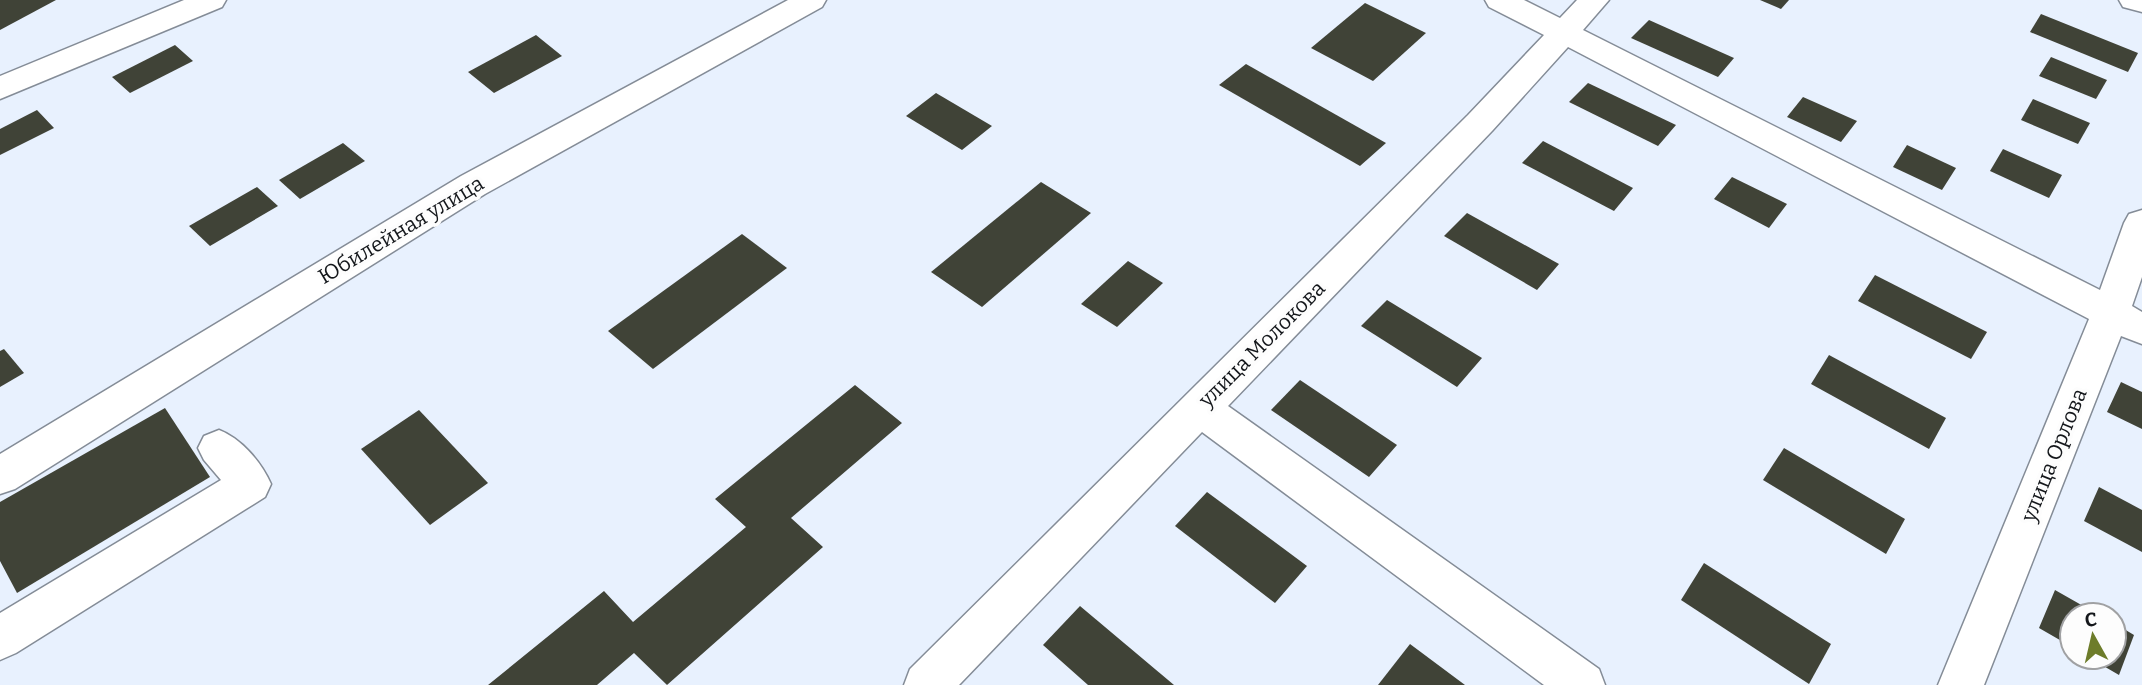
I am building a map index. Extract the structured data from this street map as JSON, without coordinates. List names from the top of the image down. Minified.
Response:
{"streets":{"street":["Юбилейная улица","улица Молокова","улица Орлова"]},"north":"top"}
